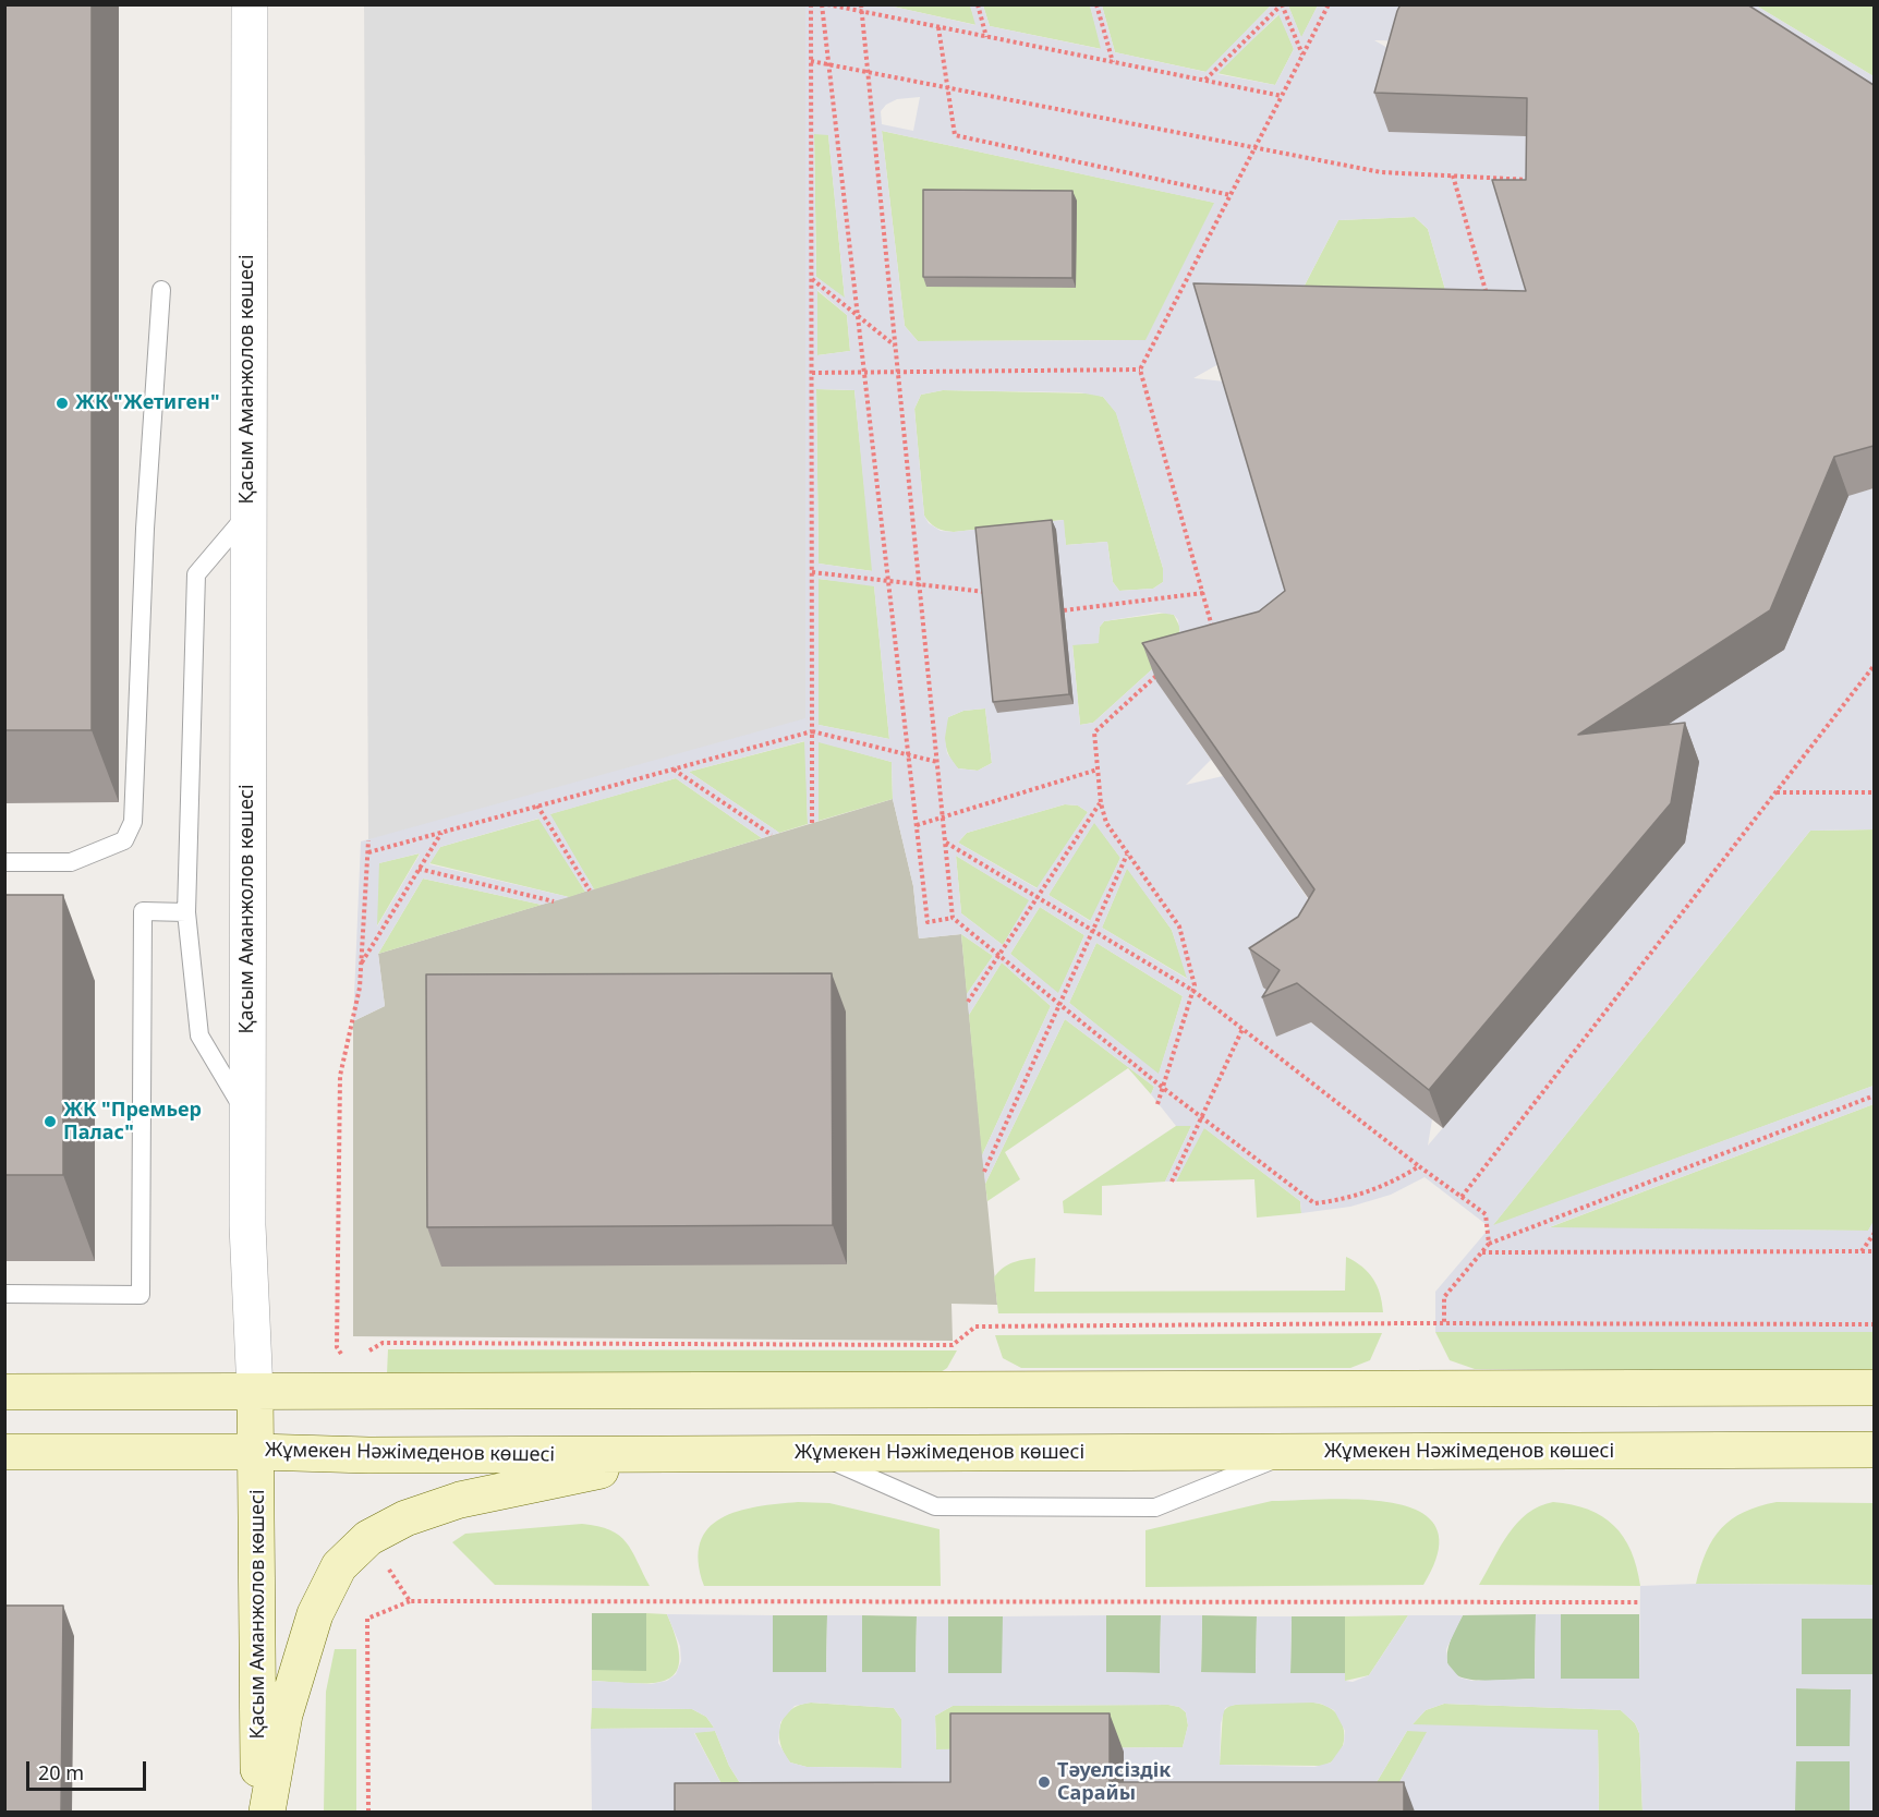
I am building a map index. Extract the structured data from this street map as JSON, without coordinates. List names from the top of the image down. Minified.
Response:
{"streets":{"main road":["Қасым Аманжолов көшесі","Жұмекен Нәжімеденов көшесі"]},"crossings":[["Қасым Аманжолов көшесі","Жұмекен Нәжімеденов көшесі"]],"places":["ЖК \"Жетиген\"","ЖК \"Премьер Палас\"","Тәуелсіздік Сарайы"],"scale_bar":"20 m"}
